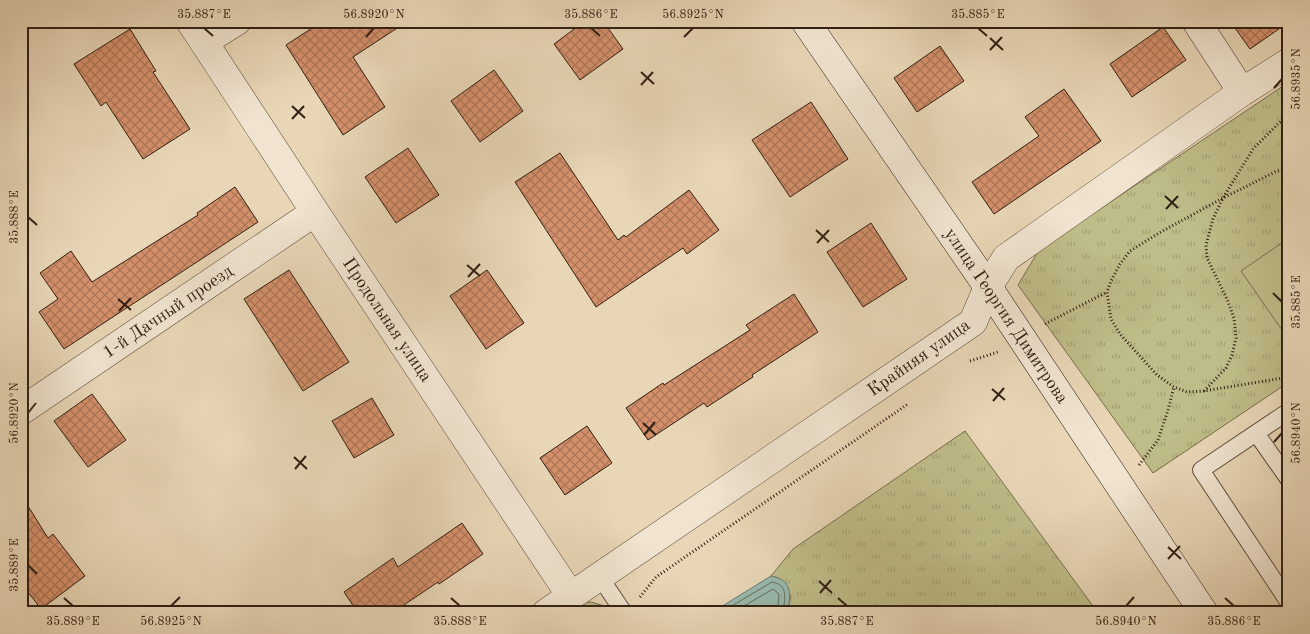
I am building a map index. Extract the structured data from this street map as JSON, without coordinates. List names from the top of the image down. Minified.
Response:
{"streets":{"street":["1-й Дачный проезд","улица Георгия Димитрова","Продольная улица","Крайняя улица"]},"crossings":[["1-й Дачный проезд","Продольная улица"],["улица Георгия Димитрова","Крайняя улица"],["Продольная улица","Крайняя улица"]],"coordinates":["35.887°E","56.8920°N","35.886°E","56.8925°N","35.885°E","56.8935°N","35.888°E","56.8940°N","35.889°E"]}
